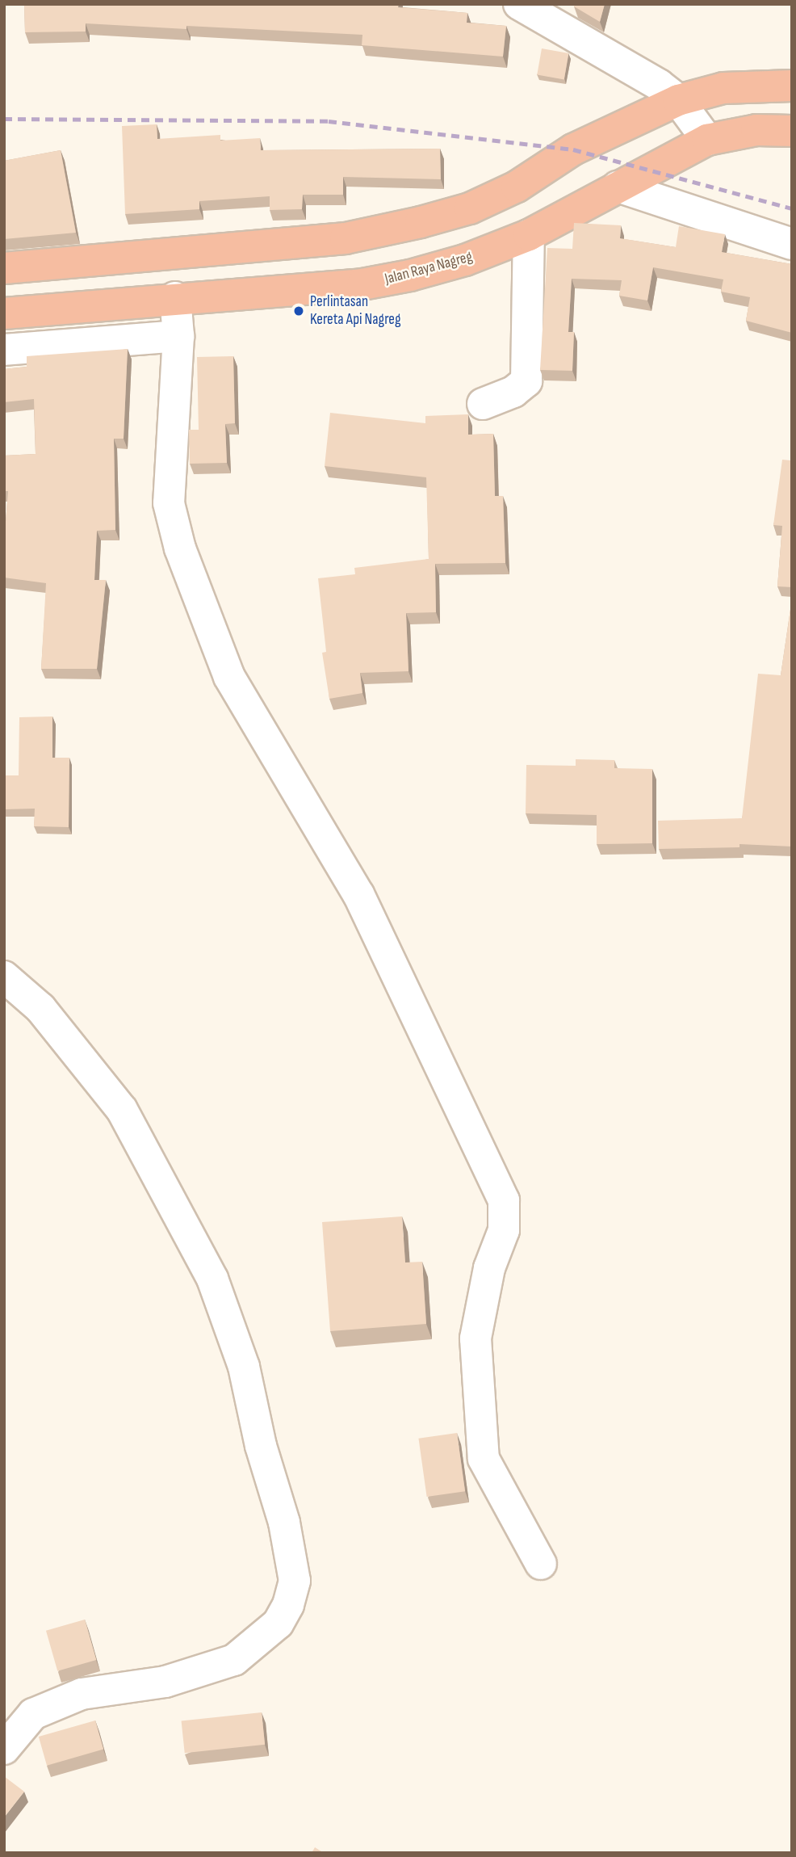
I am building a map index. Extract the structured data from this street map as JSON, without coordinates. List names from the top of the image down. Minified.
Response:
{"streets":{"highway":["Jalan Raya Nagreg"]},"places":["Perlintasan Kereta Api Nagreg"]}
